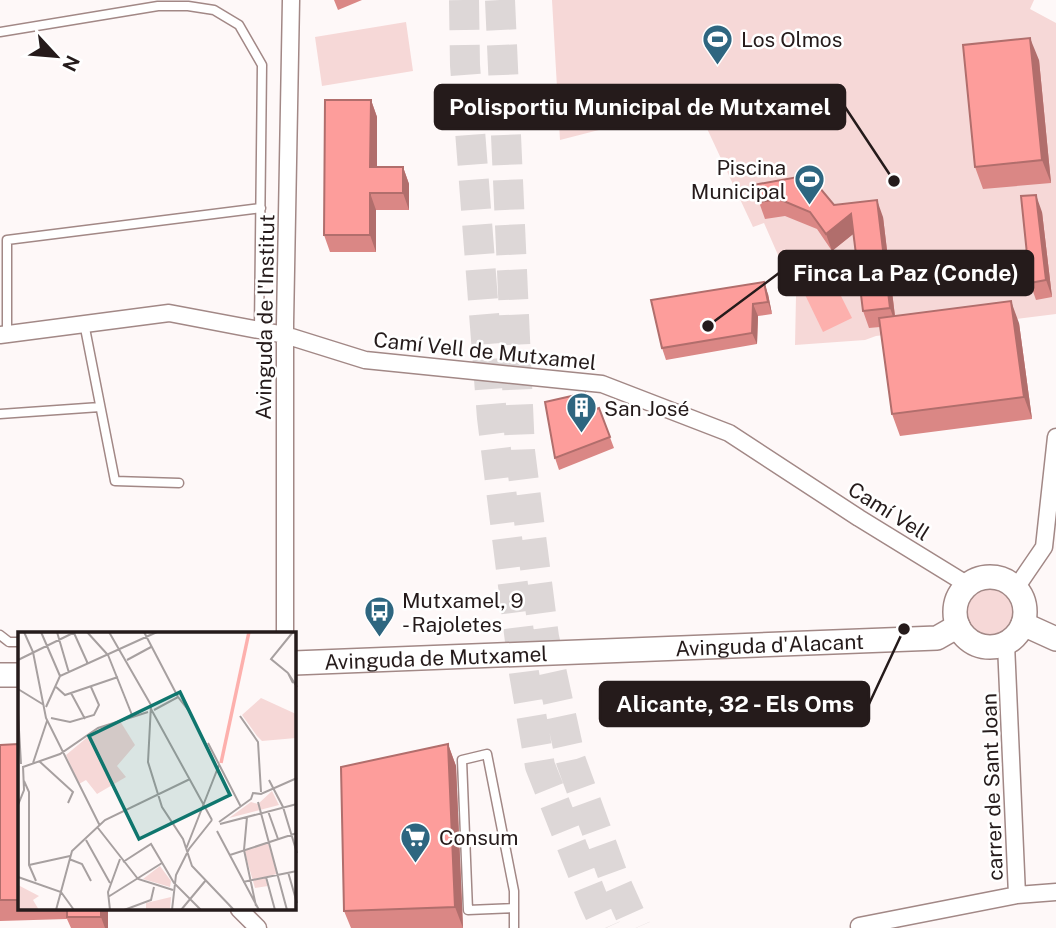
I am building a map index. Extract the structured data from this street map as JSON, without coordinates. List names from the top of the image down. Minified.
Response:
{"streets":{"street":["Avinguda de l'Institut","Camí Vell de Mutxamel","Camí Vell","Avinguda d'Alacant","Avinguda de Mutxamel","carrer de Sant Joan"]},"crossings":[["Avinguda de l'Institut","Camí Vell de Mutxamel"],["Camí Vell de Mutxamel","Camí Vell"],["Camí Vell","Avinguda d'Alacant"],["Camí Vell","carrer de Sant Joan"],["Avinguda d'Alacant","Avinguda de Mutxamel"],["Avinguda d'Alacant","carrer de Sant Joan"]],"places":{"sports":["Los Olmos","Piscina Municipal"],"other":["Polisportiu Municipal de Mutxamel","Finca La Paz (Conde)","Alicante, 32 - Els Oms"],"building":["San José"],"bus stop":["Mutxamel, 9 - Rajoletes"],"supermarket":["Consum"]},"north":"bottom right"}
